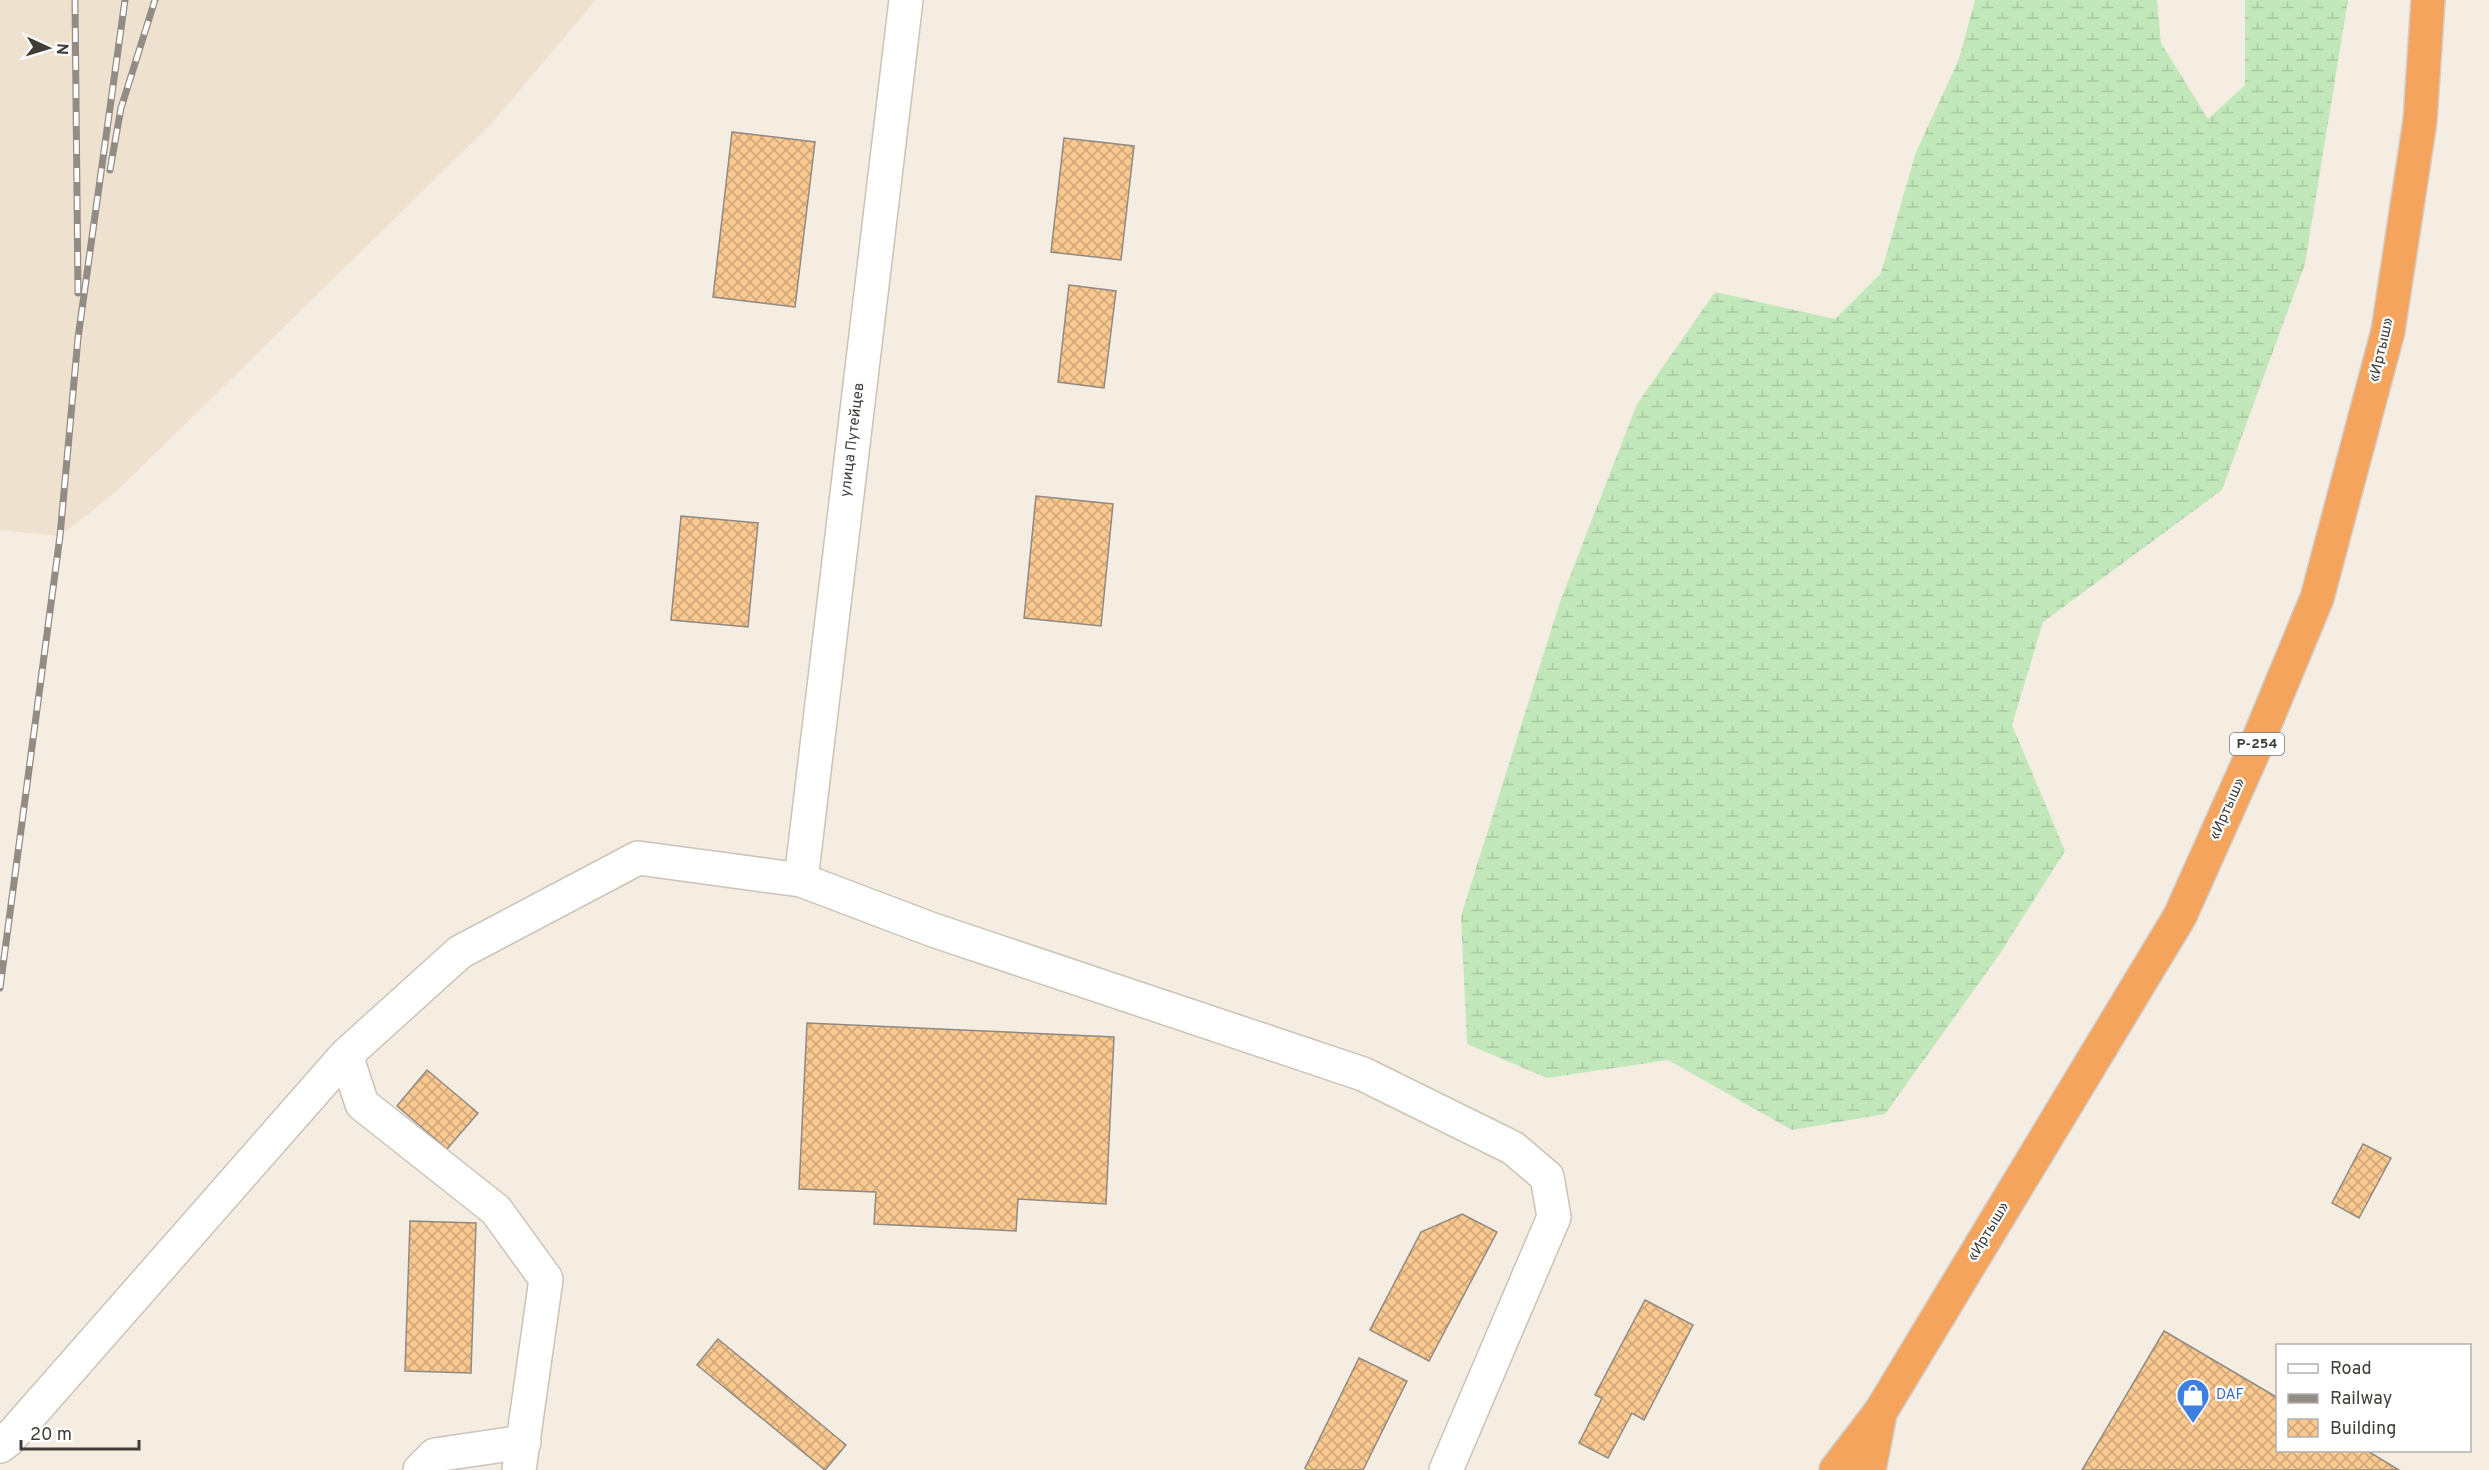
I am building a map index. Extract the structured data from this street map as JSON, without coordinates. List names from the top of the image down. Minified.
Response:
{"streets":{"highway":["«Иртыш»","Р-254"],"street":["улица Путейцев"]},"places":{"shop":["DAF"]},"legend":["Road","Railway","Building"],"scale_bar":"20 m","north":"right"}
